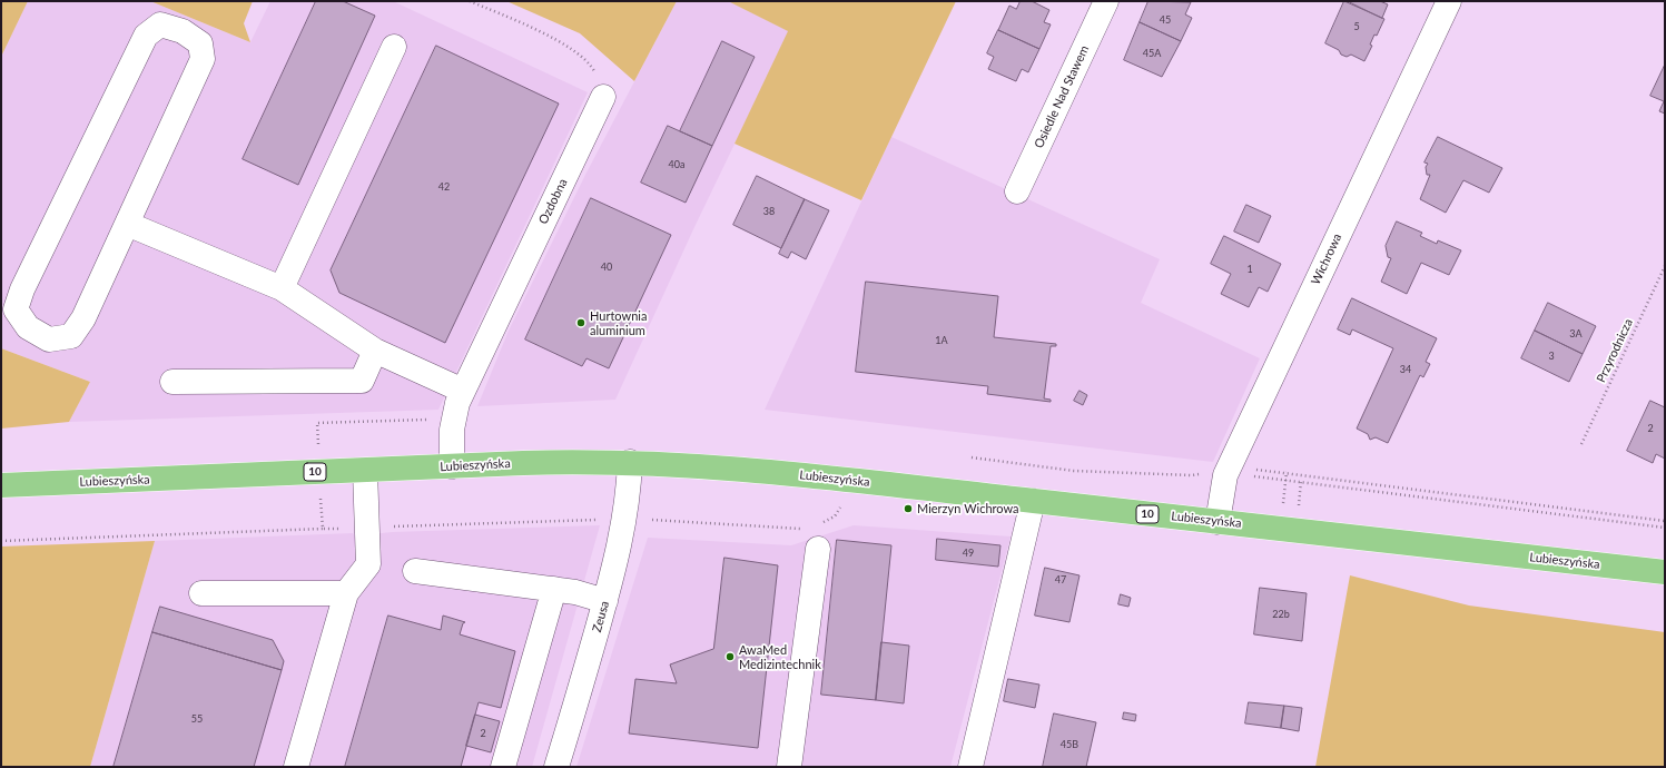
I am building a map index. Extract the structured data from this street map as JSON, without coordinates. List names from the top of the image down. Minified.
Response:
{"streets":{"main road":["Lubieszyńska","10"],"street":["Osiedle Nad Stawem","Ozdobna","Wichrowa","Zeusa"],"path":["Przyrodnicza"]},"crossings":[["Ozdobna","Lubieszyńska"],["Wichrowa","Lubieszyńska"],["Lubieszyńska","Zeusa"]],"places":["Hurtownia aluminium","Mierzyn Wichrowa","AwaMed Medizintechnik"],"house_numbers":["45","5","45A","40a","42","38","40","1","3A","1A","3","34","2","49","47","22b","55","2","45B"]}
